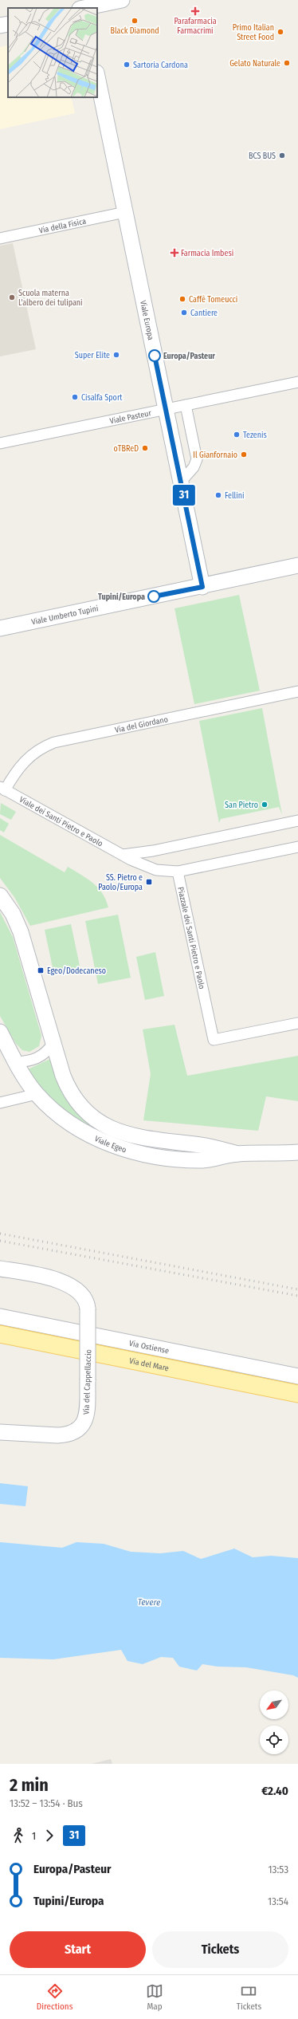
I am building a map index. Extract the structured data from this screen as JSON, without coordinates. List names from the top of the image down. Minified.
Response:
{"streets":{"main road":["Viale Europa","Viale Umberto Tupini","Viale Egeo","Via Ostiense","Via del Mare","Via del Cappellaccio"],"street":["Via della Fisica","Viale Pasteur","Via del Giordano","Viale dei Santi Pietro e Paolo","Piazzale dei Santi Pietro e Paolo"]},"crossings":[["Via della Fisica","Viale Europa"],["Viale Europa","Viale Pasteur"],["Viale Europa","Viale Umberto Tupini"],["Via del Giordano","Viale dei Santi Pietro e Paolo"],["Viale dei Santi Pietro e Paolo","Piazzale dei Santi Pietro e Paolo"]],"water":["Tevere"],"places":{"health":["Parafarmacia Farmacrimi","Farmacia Imbesi"],"other":["Black Diamond","Primo Italian Street Food","Gelato Naturale","Sartoria Cardona","BCS BUS","Scuola materna L'albero dei tulipani","Caffè Tomeucci","Cantiere","Super Elite","Europa/Pasteur","Cisalfa Sport","Tezenis","oTBReD","Il Gianfornaio","Fellini","Tupini/Europa","San Pietro"],"transit":["SS. Pietro e Paolo/Europa","Egeo/Dodecaneso"]},"lines":["bus line 31"],"north":"bottom left","page":{"on_map":"31","heading":["2 min","13:52 – 13:54 · Bus","€2.40"],"legs":["1","31"],"list":[{"name":"Europa/Pasteur","value":"13:53"},{"name":"Tupini/Europa","value":"13:54"}],"buttons":["Start","Tickets"],"tabs":["Directions","Map","Tickets"]}}
